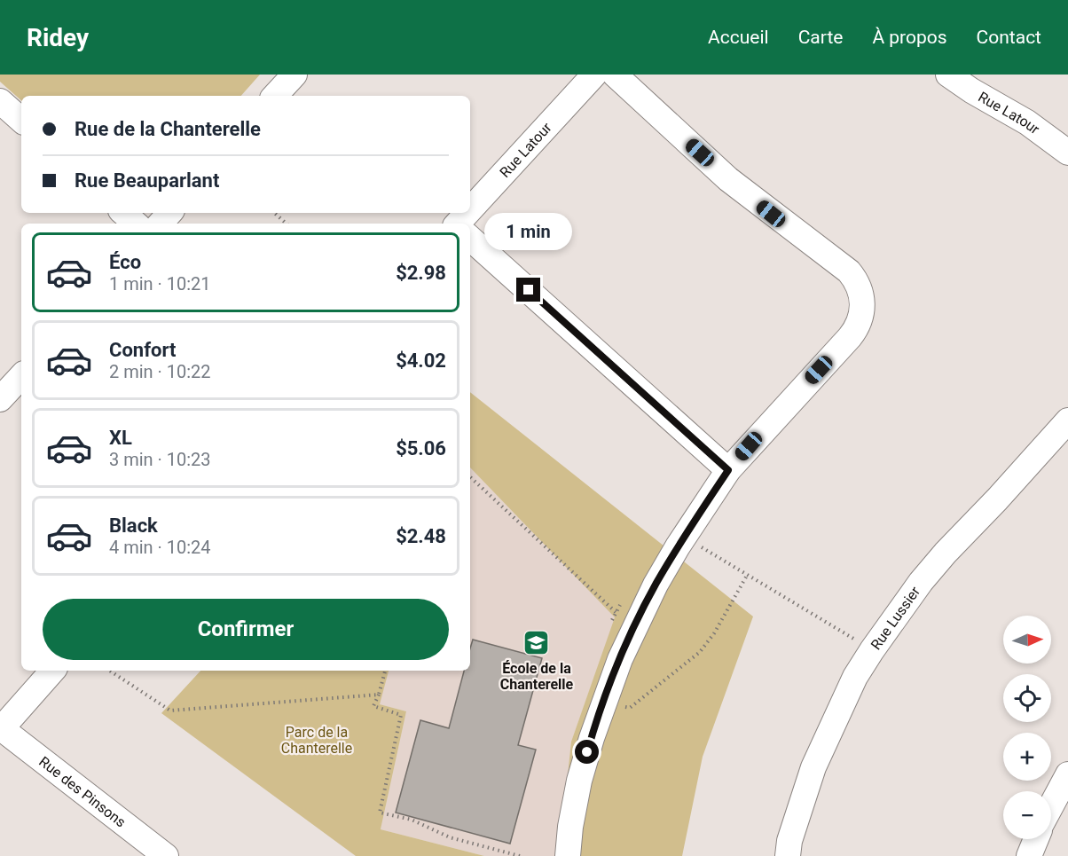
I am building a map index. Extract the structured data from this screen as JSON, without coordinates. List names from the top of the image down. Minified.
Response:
{"streets":{"street":["Rue Latour","Rue Lussier","Rue des Pinsons"]},"parks":["Parc de la Chanterelle"],"places":{"school or university":["École de la Chanterelle"]},"north":"right","page":{"header":"Ridey","nav":["Accueil","Carte","À propos","Contact"],"banner":["Rue de la Chanterelle","Rue Beauparlant"],"bubble":"1 min","list":[{"name":"Éco","note":"1 min · 10:21","value":"$2.98"},{"name":"Confort","note":"2 min · 10:22","value":"$4.02"},{"name":"XL","note":"3 min · 10:23","value":"$5.06"},{"name":"Black","note":"4 min · 10:24","value":"$2.48"}],"buttons":"Confirmer","map_buttons":["+","−"]}}
